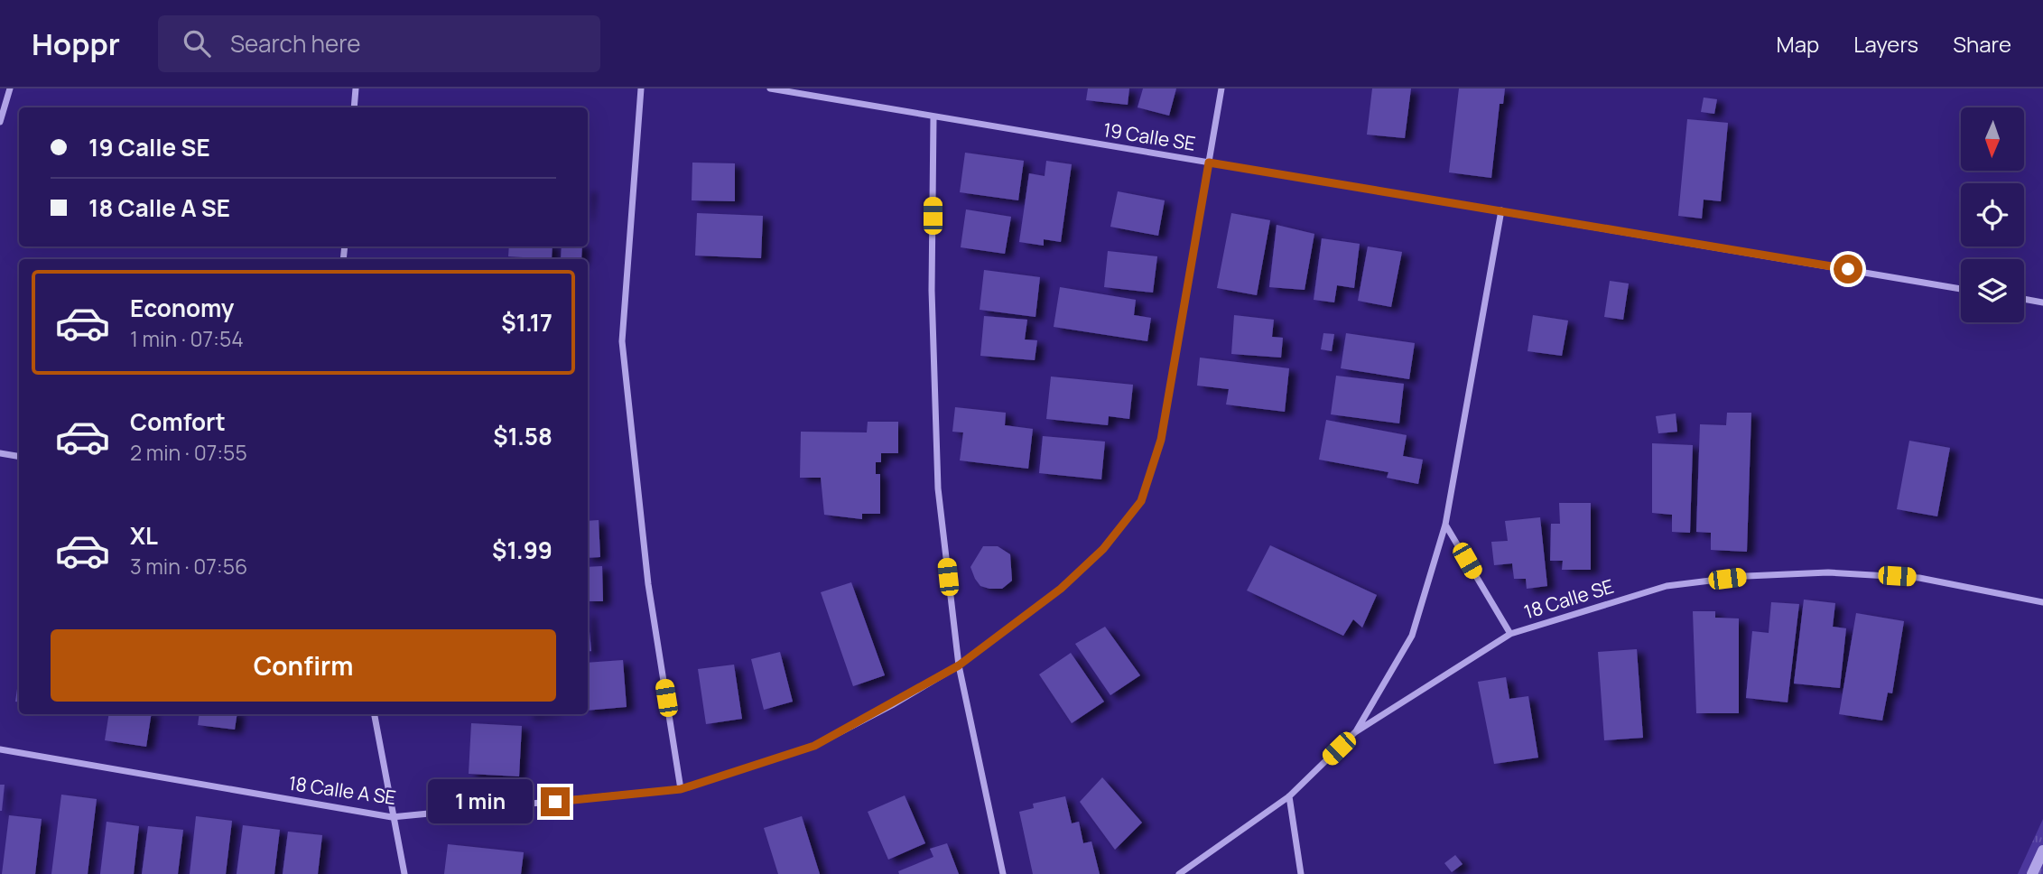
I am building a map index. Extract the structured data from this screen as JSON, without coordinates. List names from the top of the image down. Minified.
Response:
{"streets":{"street":["19 Calle SE","18 Calle SE","18 Calle A SE"]},"crossings":[["19 Calle SE","18 Calle A SE"]],"north":"bottom","page":{"header":"Hoppr","search":"Search here","nav":["Map","Layers","Share"],"banner":["19 Calle SE","18 Calle A SE"],"list":[{"name":"Economy","note":"1 min · 07:54","value":"$1.17"},{"name":"Comfort","note":"2 min · 07:55","value":"$1.58"},{"name":"XL","note":"3 min · 07:56","value":"$1.99"}],"buttons":"Confirm","bubble":"1 min"}}
